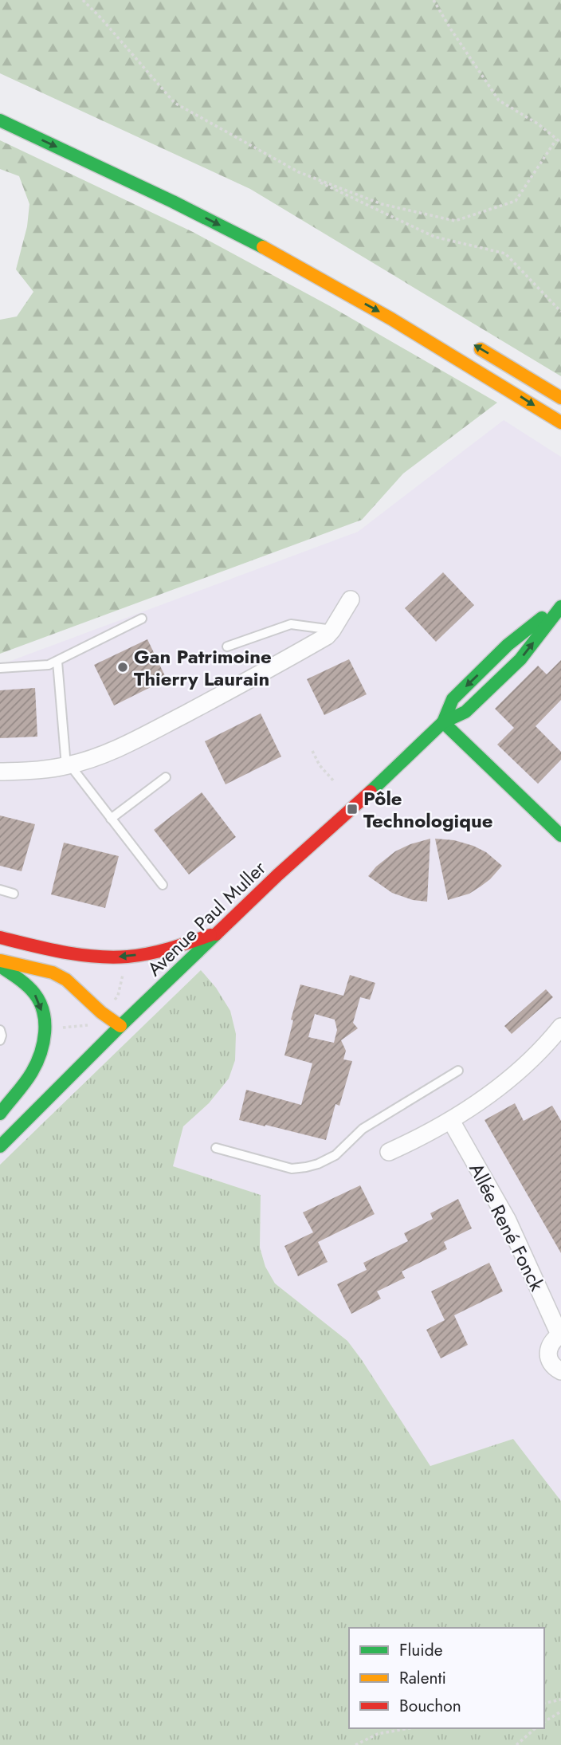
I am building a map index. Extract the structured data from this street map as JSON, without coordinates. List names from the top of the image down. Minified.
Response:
{"streets":{"main road":["Avenue Paul Muller"],"street":["Allée René Fonck"]},"places":{"other":["Gan Patrimoine Thierry Laurain"],"transit":["Pôle Technologique"]},"legend":["Fluide","Ralenti","Bouchon"]}
